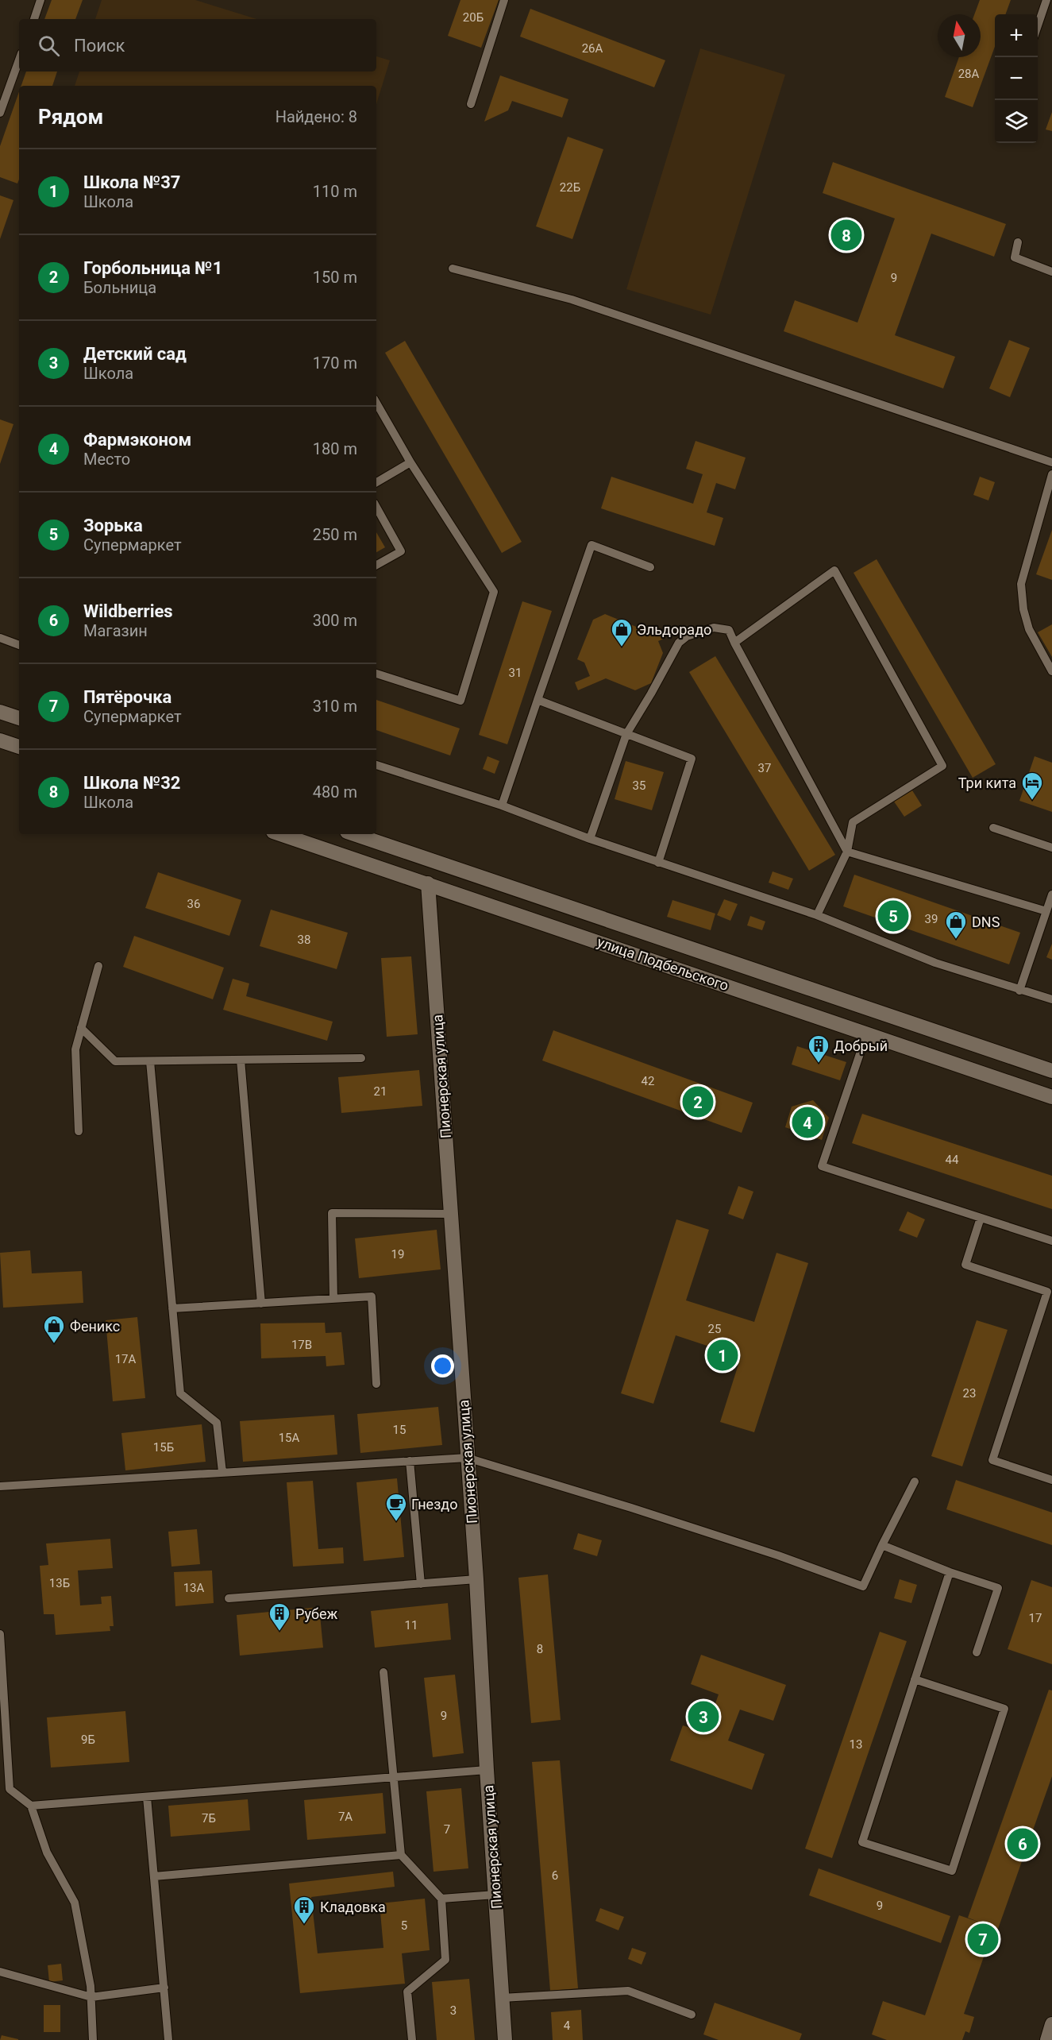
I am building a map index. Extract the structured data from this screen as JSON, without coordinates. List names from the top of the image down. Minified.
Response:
{"streets":{"main road":["улица Подбельского","Пионерская улица"]},"crossings":[["улица Подбельского","Пионерская улица"]],"places":{"shop":["Эльдорадо","DNS","Феникс"],"hotel":["Три кита"],"building":["Добрый","Рубеж","Кладовка"],"cafe":["Гнездо"]},"house_numbers":["20Б","26А","28А","22Б","9","31","37","35","36","39","38","42","21","44","19","25","17В","17А","23","15","15А","15Б","13Б","13А","17","11","8","9","9Б","13","7А","7Б","7","6","9","5","3","4"],"north":"top","page":{"map_buttons":["+","−"],"search":"Поиск","heading":["Рядом","Найдено: 8"],"list":[{"mark":"1","name":"Школа №37","note":"Школа","value":"110 m"},{"mark":"2","name":"Горбольница №1","note":"Больница","value":"150 m"},{"mark":"3","name":"Детский сад","note":"Школа","value":"170 m"},{"mark":"4","name":"Фармэконом","note":"Место","value":"180 m"},{"mark":"5","name":"Зорька","note":"Супермаркет","value":"250 m"},{"mark":"6","name":"Wildberries","note":"Магазин","value":"300 m"},{"mark":"7","name":"Пятёрочка","note":"Супермаркет","value":"310 m"},{"mark":"8","name":"Школа №32","note":"Школа","value":"480 m"}],"pins":["8","5","2","4","1","3","6","7"]}}
